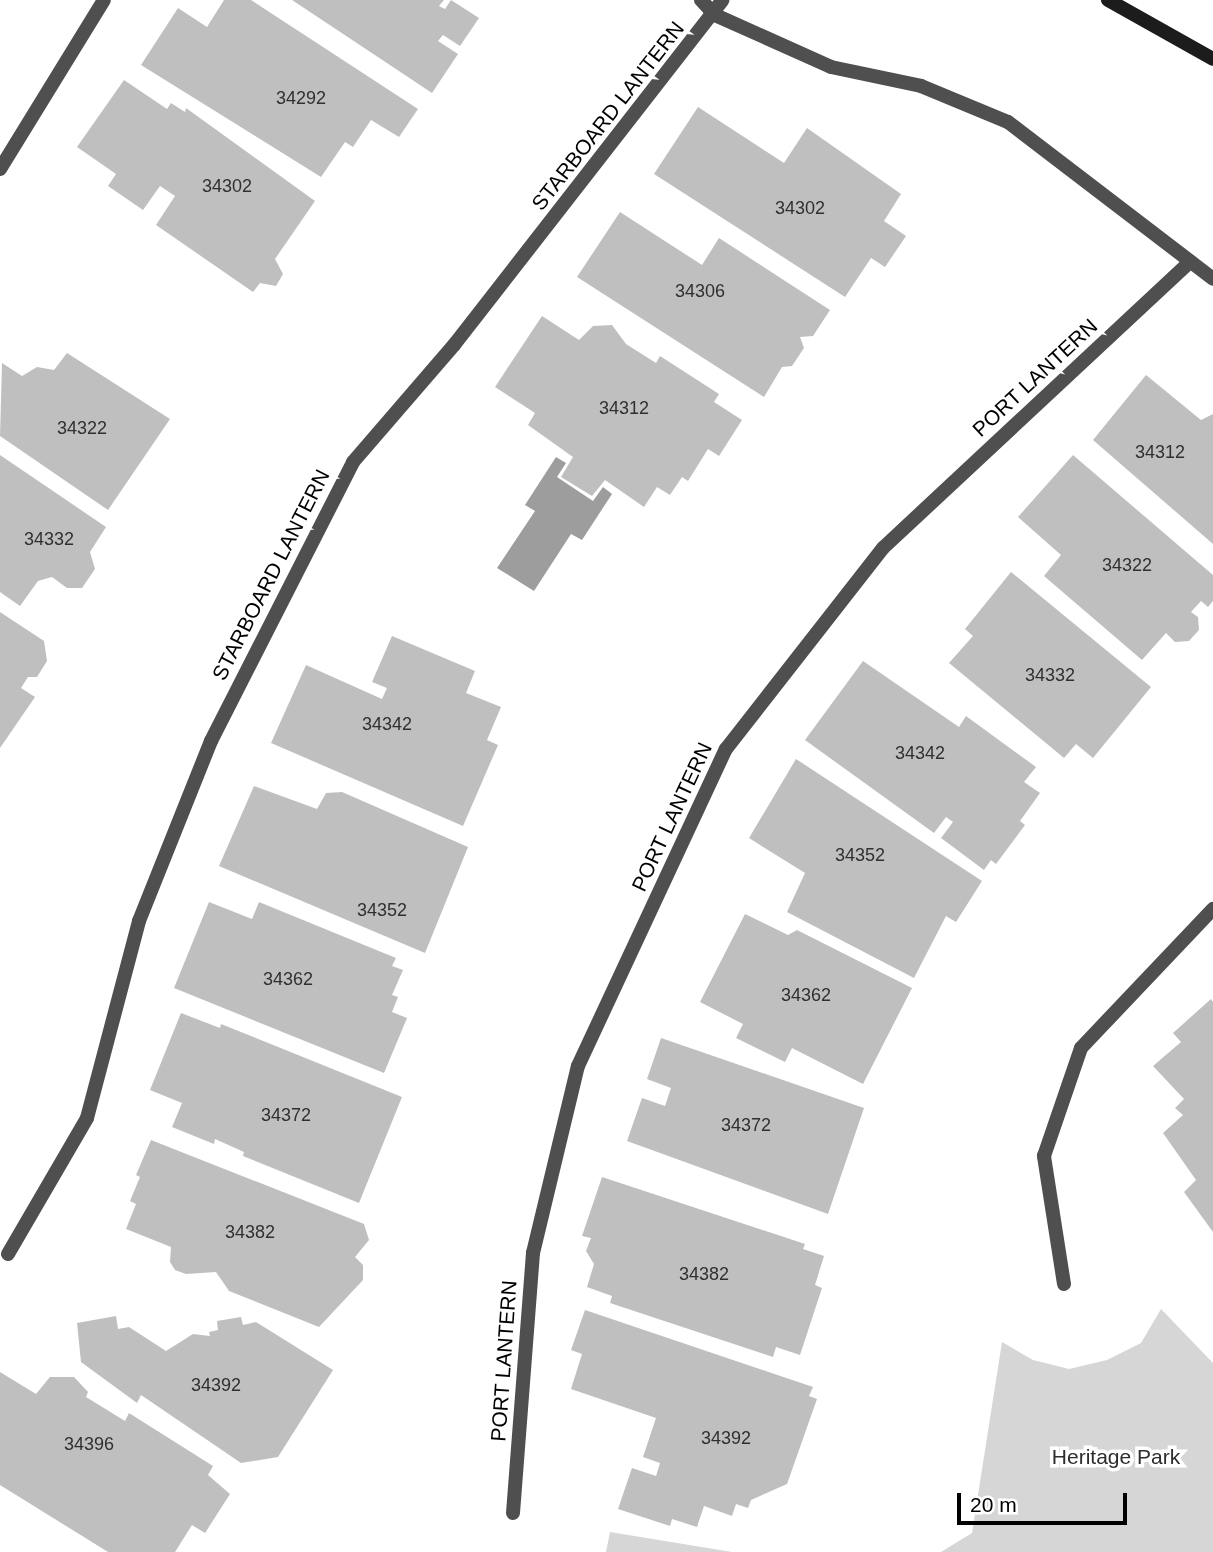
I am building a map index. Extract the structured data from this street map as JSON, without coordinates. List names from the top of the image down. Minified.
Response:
{"streets":{"street":["STARBOARD LANTERN","PORT LANTERN"]},"parks":["Heritage Park"],"house_numbers":["34292","34302","34302","34306","34312","34322","34312","34332","34322","34332","34342","34342","34352","34352","34362","34362","34372","34372","34382","34382","34392","34392","34396"],"scale_bar":"20 m"}
